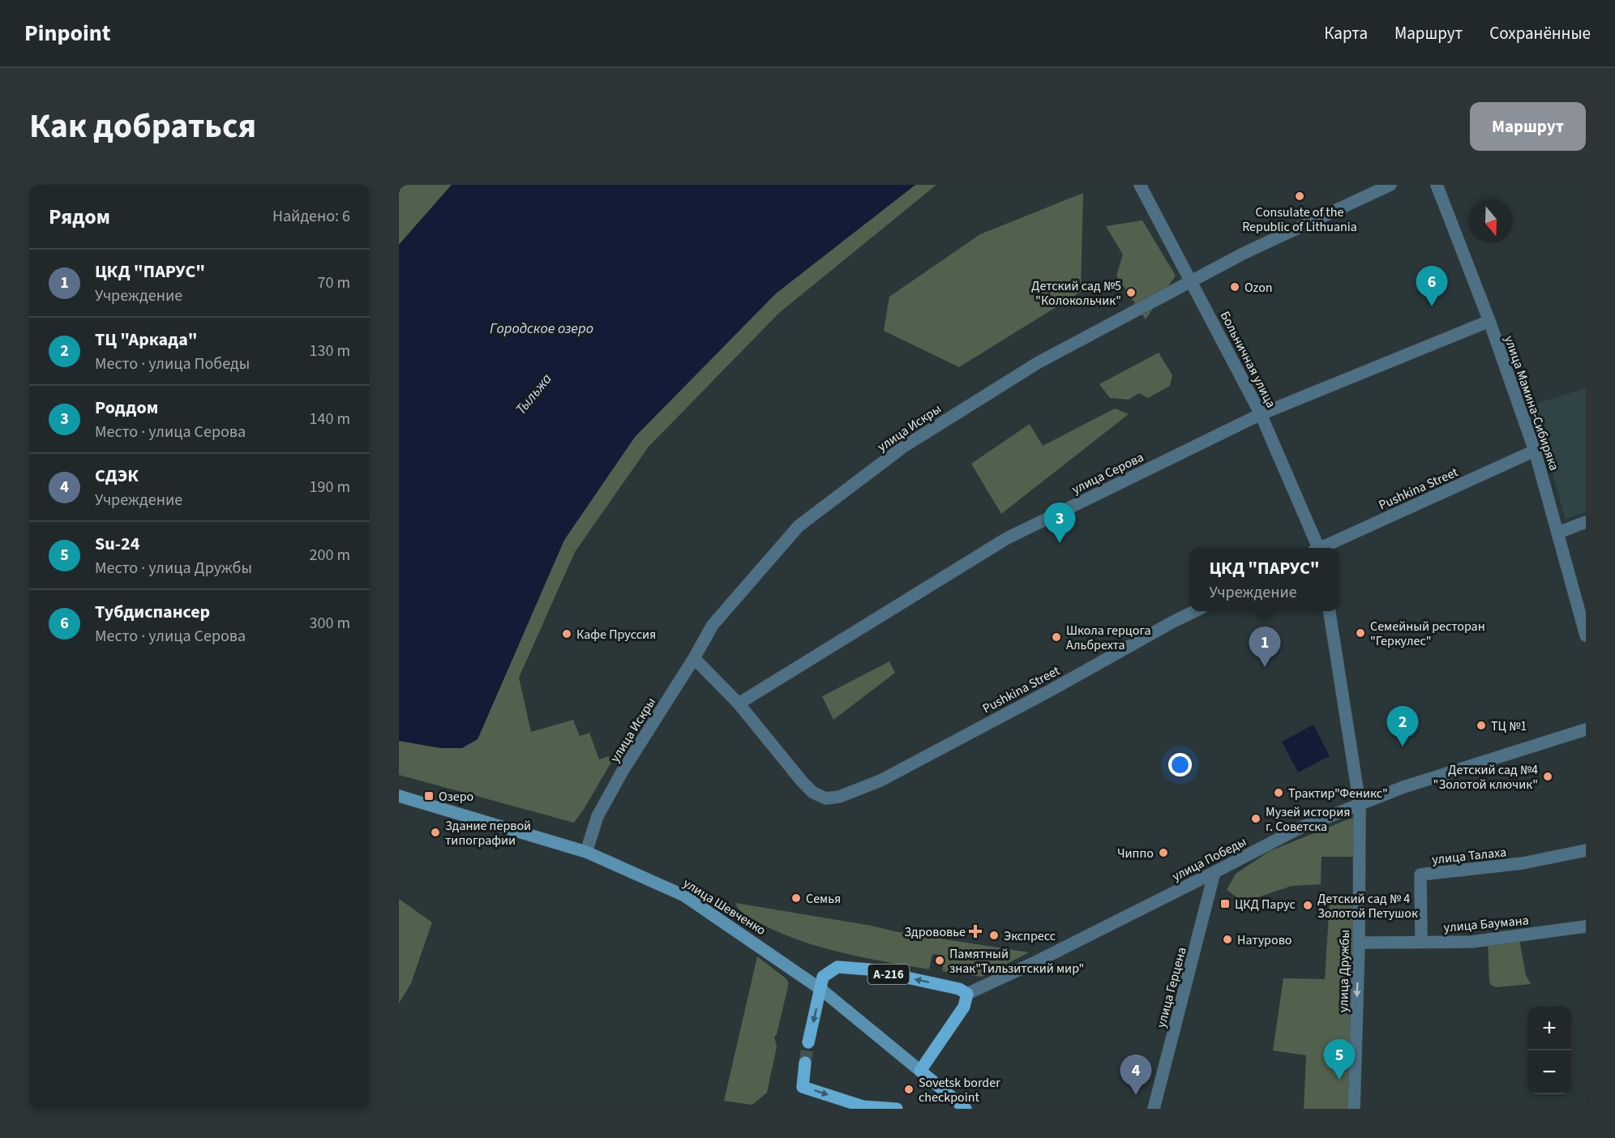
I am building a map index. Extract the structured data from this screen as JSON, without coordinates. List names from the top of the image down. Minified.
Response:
{"streets":{"main road":["улица Шевченко","А-216"],"street":["Больничная улица","улица Мамина-Сибиряка","улица Искры","улица Серова","Pushkina Street","улица Талаха","улица Победы","улица Баумана","улица Дружбы","улица Герцена"]},"crossings":[["Больничная улица","улица Искры"],["Больничная улица","улица Серова"],["улица Мамина-Сибиряка","улица Серова"],["улица Мамина-Сибиряка","Pushkina Street"],["улица Искры","улица Шевченко"],["улица Серова","Pushkina Street"],["улица Талаха","улица Баумана"],["улица Победы","улица Дружбы"],["улица Победы","А-216"],["улица Победы","улица Герцена"],["улица Шевченко","А-216"],["улица Баумана","улица Дружбы"]],"one_way":["улица Дружбы"],"water":["Городское озеро","Тыльжа"],"places":{"other":["Consulate of the Republic of Lithuania","Ozon","Детский сад №5 \"Колокольчик\"","Семейный ресторан \"Геркулес\"","Кафе Пруссия","Школа герцога Альбрехта","ТЦ №1","Детский сад №4 \"Золотой ключик\"","Трактир\"Феникс\"","Музей история г. Советска","Здание первой типографии","Чиппо","Семья","Детский сад № 4 Золотой Петушок","Экспресс","Натурово","Памятный знак\"Тильзитский мир\"","Sovetsk border checkpoint"],"transit":["Озеро","ЦКД Парус"],"health":["Здрововье"]},"north":"bottom","page":{"header":"Pinpoint","nav":["Карта","Маршрут","Сохранённые"],"title":"Как добраться","buttons":"Маршрут","heading":["Рядом","Найдено: 6"],"list":[{"mark":"1","name":"ЦКД \"ПАРУС\"","note":"Учреждение","value":"70 m"},{"mark":"2","name":"ТЦ \"Аркада\"","note":"Место · улица Победы","value":"130 m"},{"mark":"3","name":"Роддом","note":"Место · улица Серова","value":"140 m"},{"mark":"4","name":"СДЭК","note":"Учреждение","value":"190 m"},{"mark":"5","name":"Su-24","note":"Место · улица Дружбы","value":"200 m"},{"mark":"6","name":"Тубдиспансер","note":"Место · улица Серова","value":"300 m"}],"pins":["6","3","1","2","5","4"],"popup":["ЦКД \"ПАРУС\"","Учреждение"],"map_buttons":["+","−"]}}
